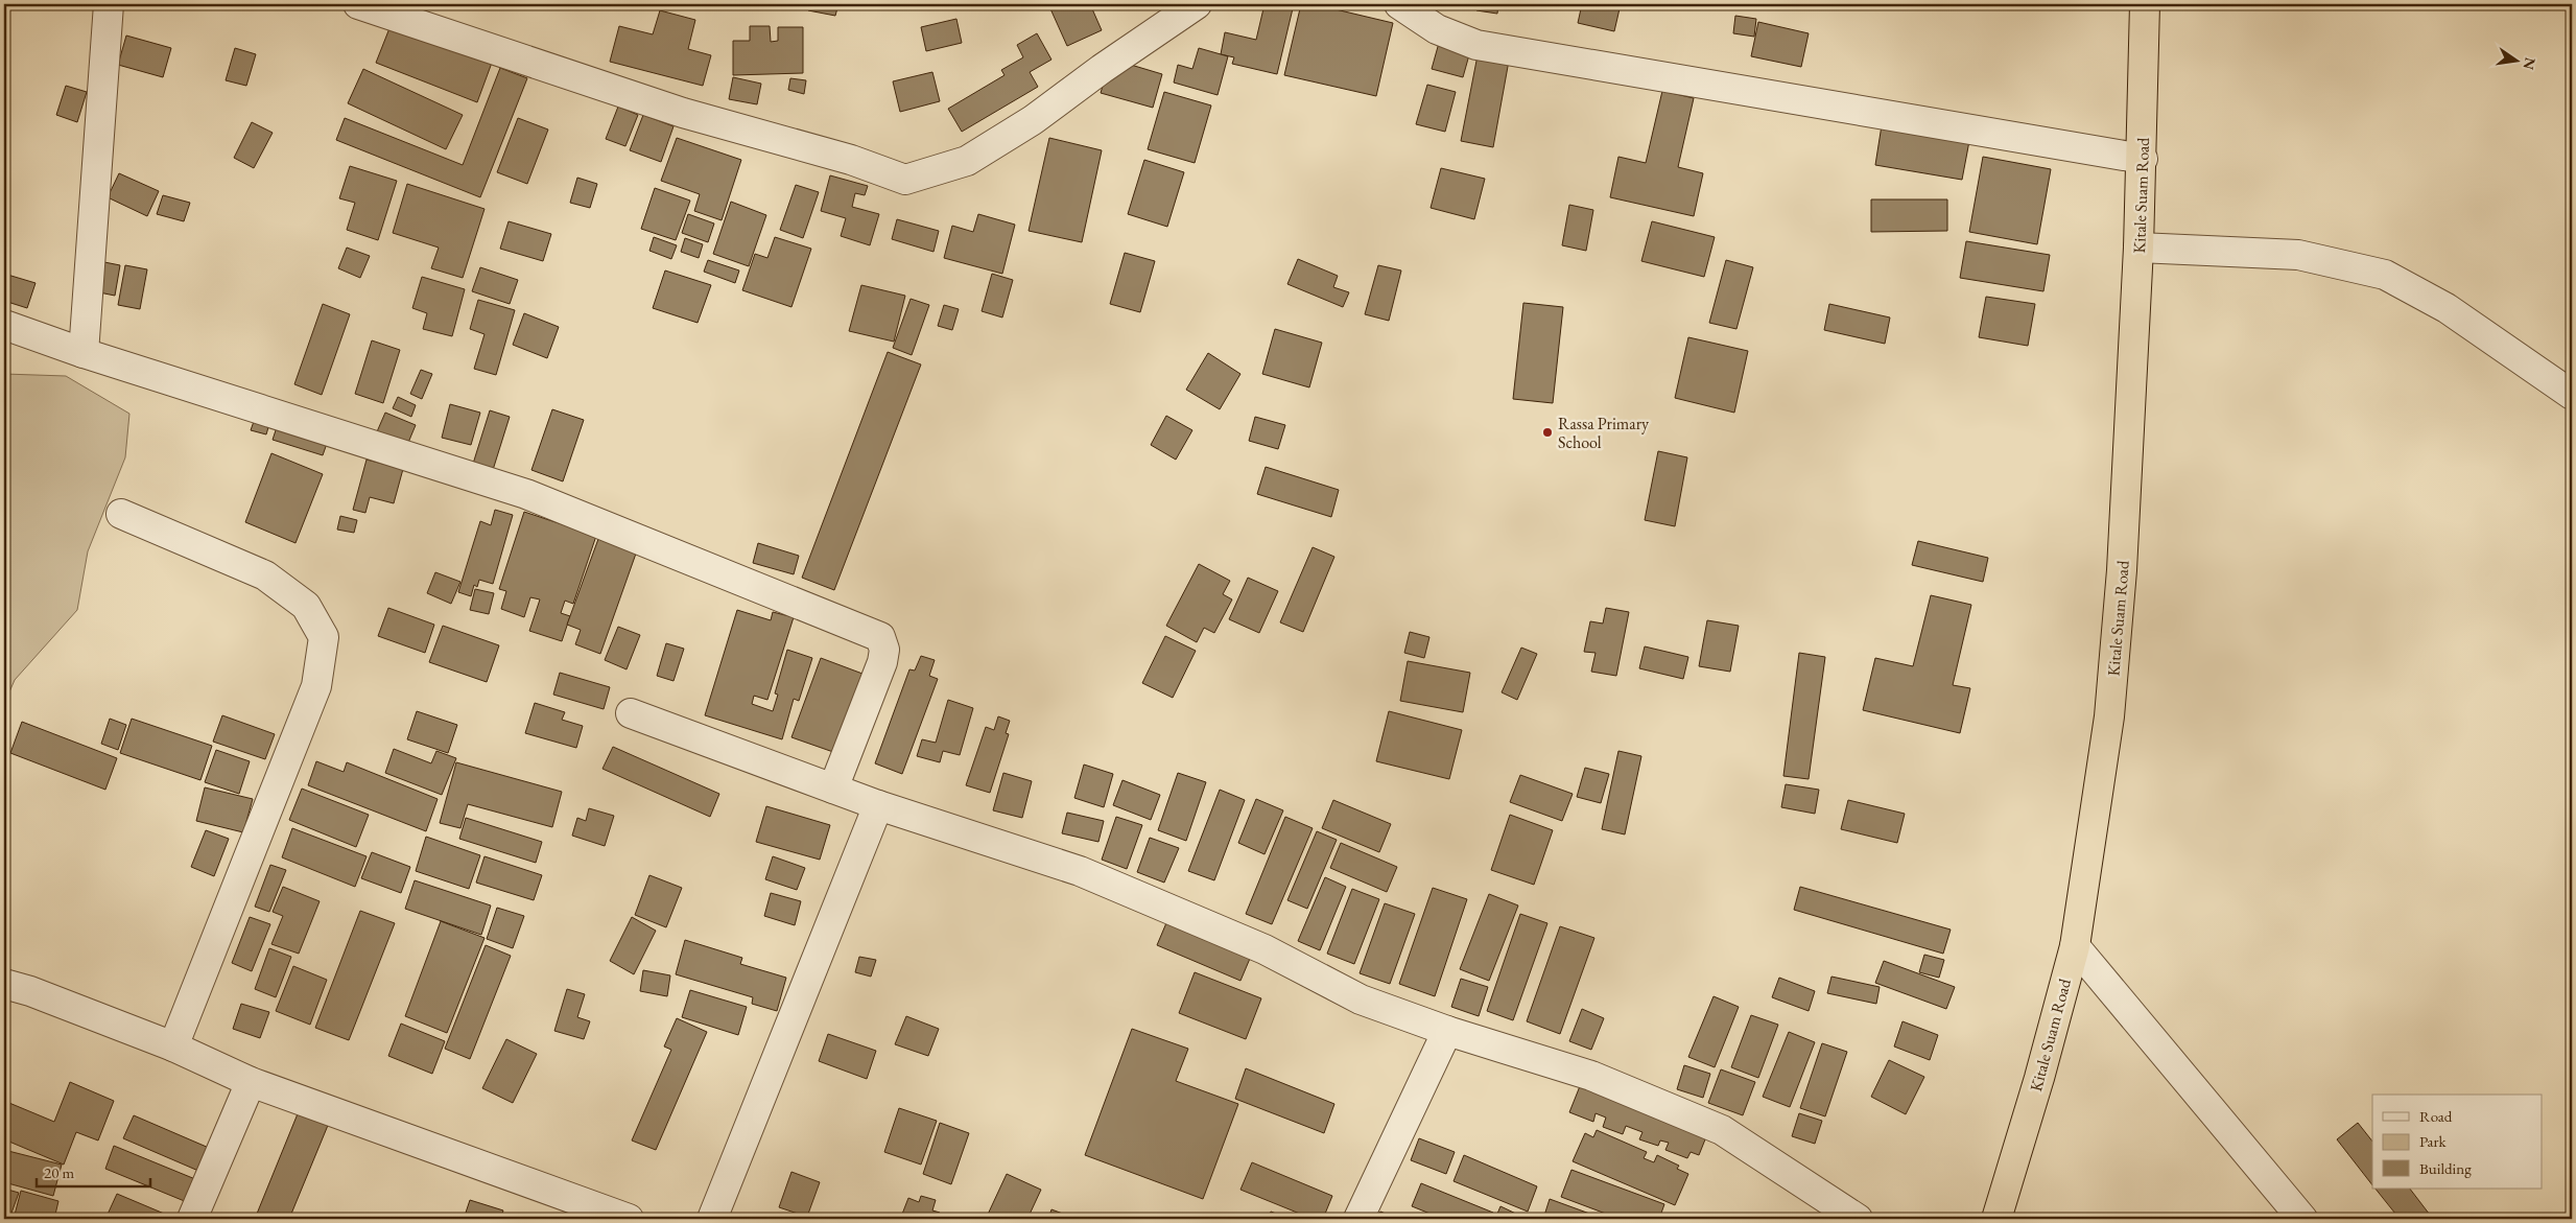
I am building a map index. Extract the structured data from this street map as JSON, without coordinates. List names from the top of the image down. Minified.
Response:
{"streets":{"highway":["Kitale Suam Road"]},"places":["Rassa Primary School"],"legend":["Road","Park","Building"],"scale_bar":"20 m","north":"right"}
